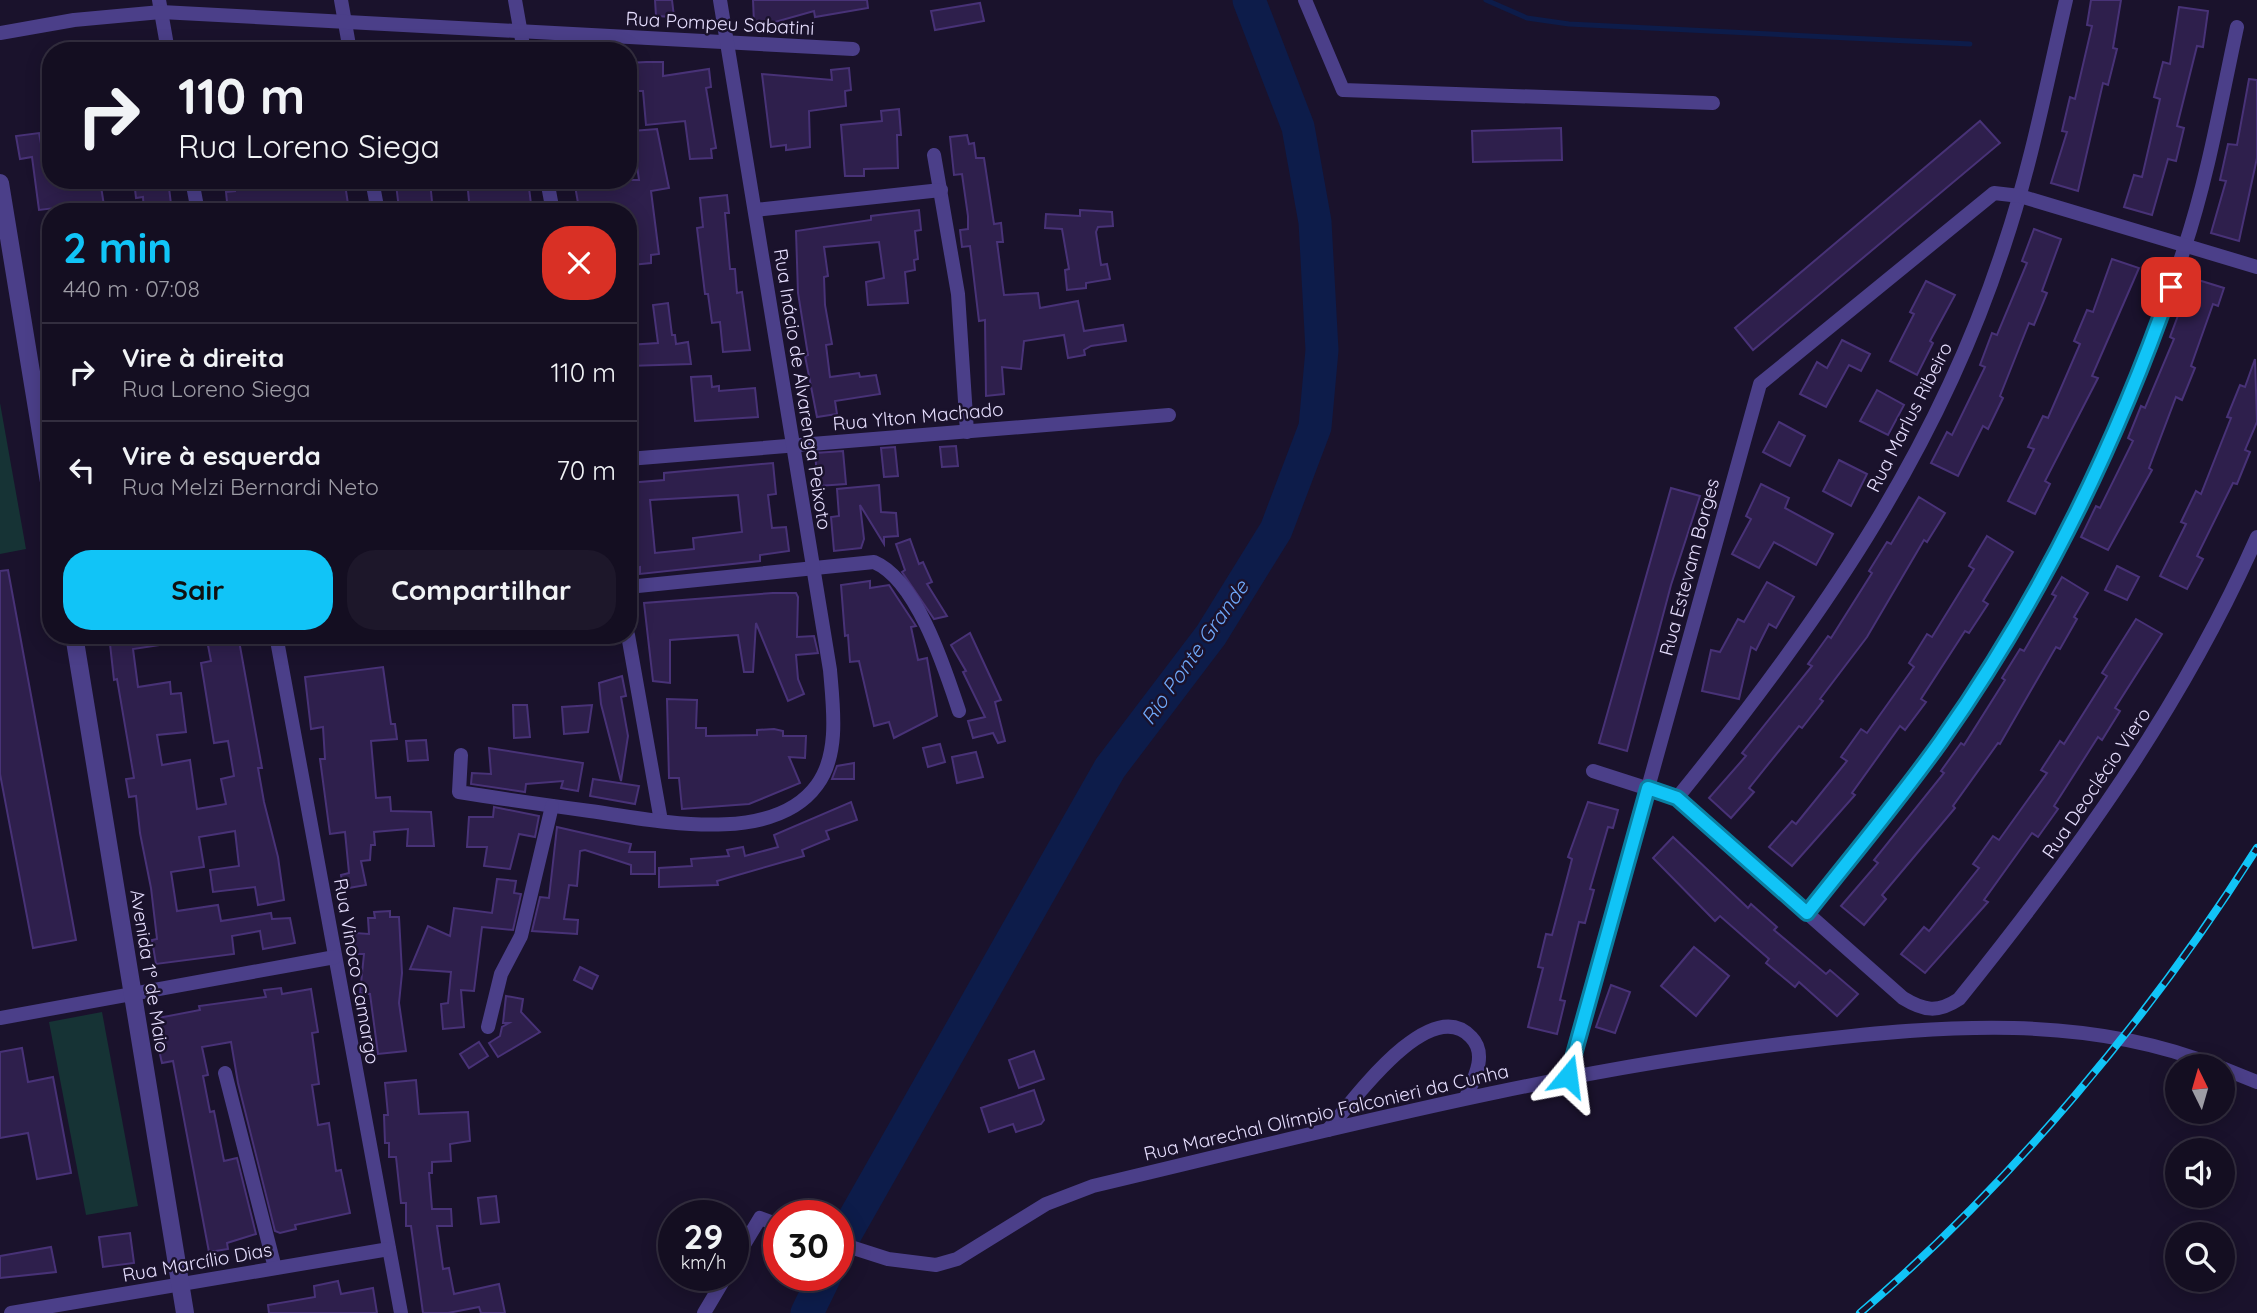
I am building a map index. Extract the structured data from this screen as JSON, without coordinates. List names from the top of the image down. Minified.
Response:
{"streets":{"street":["Rua Pompeu Sabatini","Rua Inácio de Alvarenga Peixoto","Rua Ylton Machado","Rua Marlus Ribeiro","Rua Estevam Borges","Rua Deoclécio Viero","Avenida 1º de Maio","Rua Vinoco Camargo","Rua Marechal Olímpio Falconieri da Cunha","Rua Marcílio Dias"]},"crossings":[["Rua Pompeu Sabatini","Rua Inácio de Alvarenga Peixoto"],["Rua Inácio de Alvarenga Peixoto","Rua Ylton Machado"],["Rua Marlus Ribeiro","Rua Estevam Borges"],["Rua Estevam Borges","Rua Marechal Olímpio Falconieri da Cunha"],["Avenida 1º de Maio","Rua Marcílio Dias"],["Rua Vinoco Camargo","Rua Marcílio Dias"]],"water":["Rio Ponte Grande"],"north":"top","page":{"turn":["110 m","Rua Loreno Siega"],"heading":["2 min","440 m · 07:08"],"list":[{"name":"Vire à direita","note":"Rua Loreno Siega","value":"110 m"},{"name":"Vire à esquerda","note":"Rua Melzi Bernardi Neto","value":"70 m"}],"buttons":["Sair","Compartilhar"],"speed":"29 km/h","limit":"30"}}
